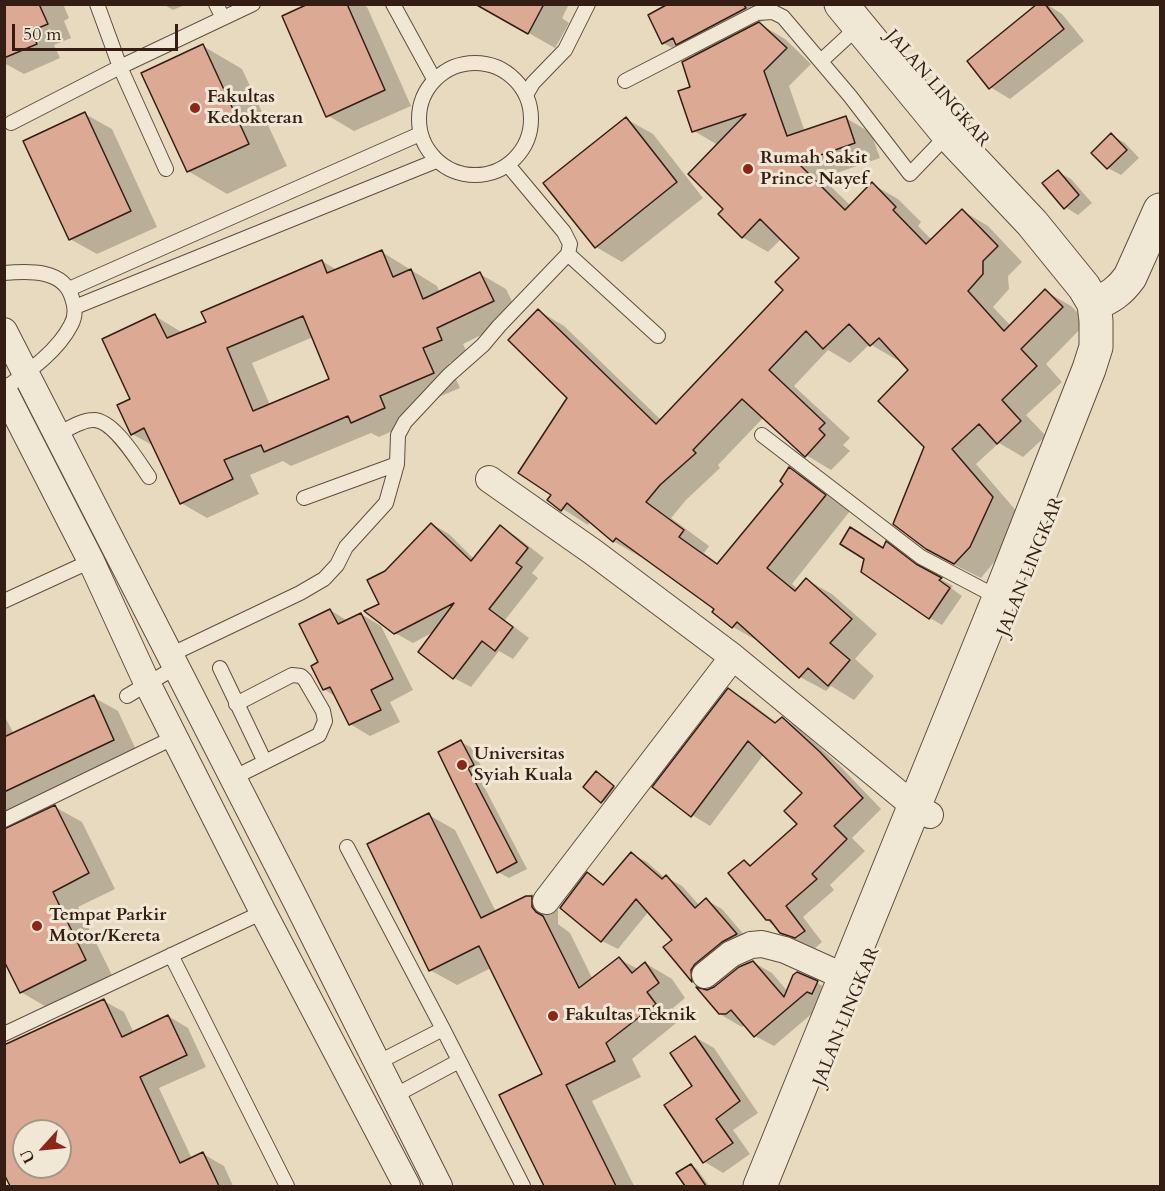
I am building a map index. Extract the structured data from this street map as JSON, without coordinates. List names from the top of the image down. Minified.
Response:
{"streets":{"street":["JALAN LINGKAR"]},"places":["Fakultas Kedokteran","Rumah Sakit Prince Nayef","Universitas Syiah Kuala","Tempat Parkir Motor/Kereta","Fakultas Teknik"],"scale_bar":"50 m","north":"bottom left"}
